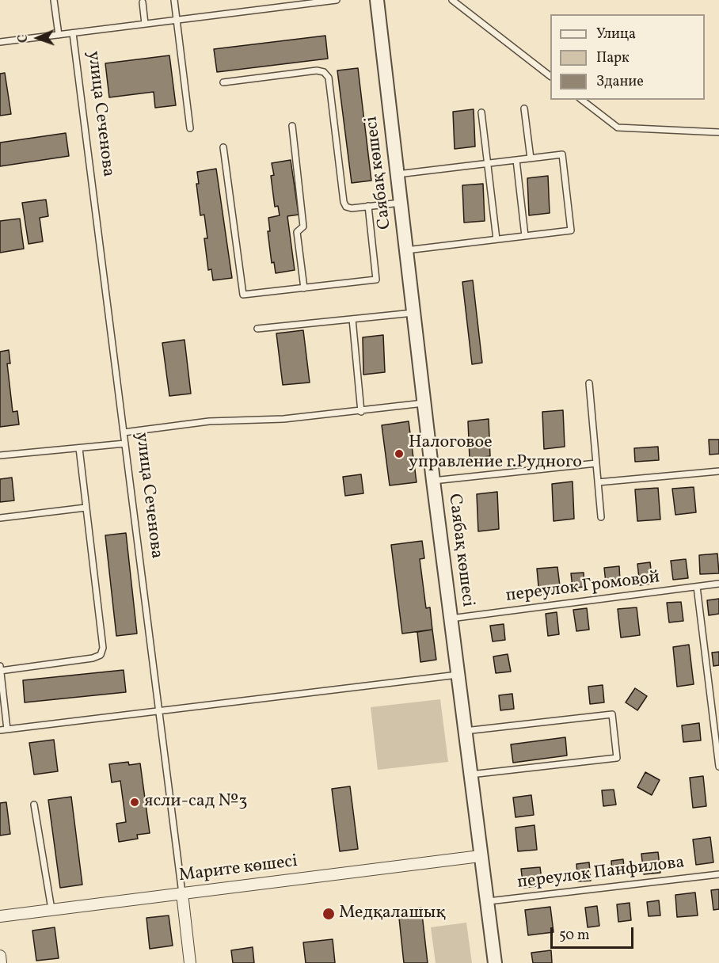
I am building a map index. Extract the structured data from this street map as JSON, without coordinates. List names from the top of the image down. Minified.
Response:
{"streets":{"street":["улица Сеченова","Саябақ көшесі","Марите көшесі"],"lane":["переулок Громовой","переулок Панфилова"]},"crossings":[["улица Сеченова","Марите көшесі"],["Саябақ көшесі","переулок Громовой"],["Саябақ көшесі","Марите көшесі"],["Саябақ көшесі","переулок Панфилова"]],"places":["Налоговое управление г.Рудного","ясли-сад №3","Медқалашық"],"legend":["Улица","Парк","Здание"],"scale_bar":"50 m","north":"left"}
